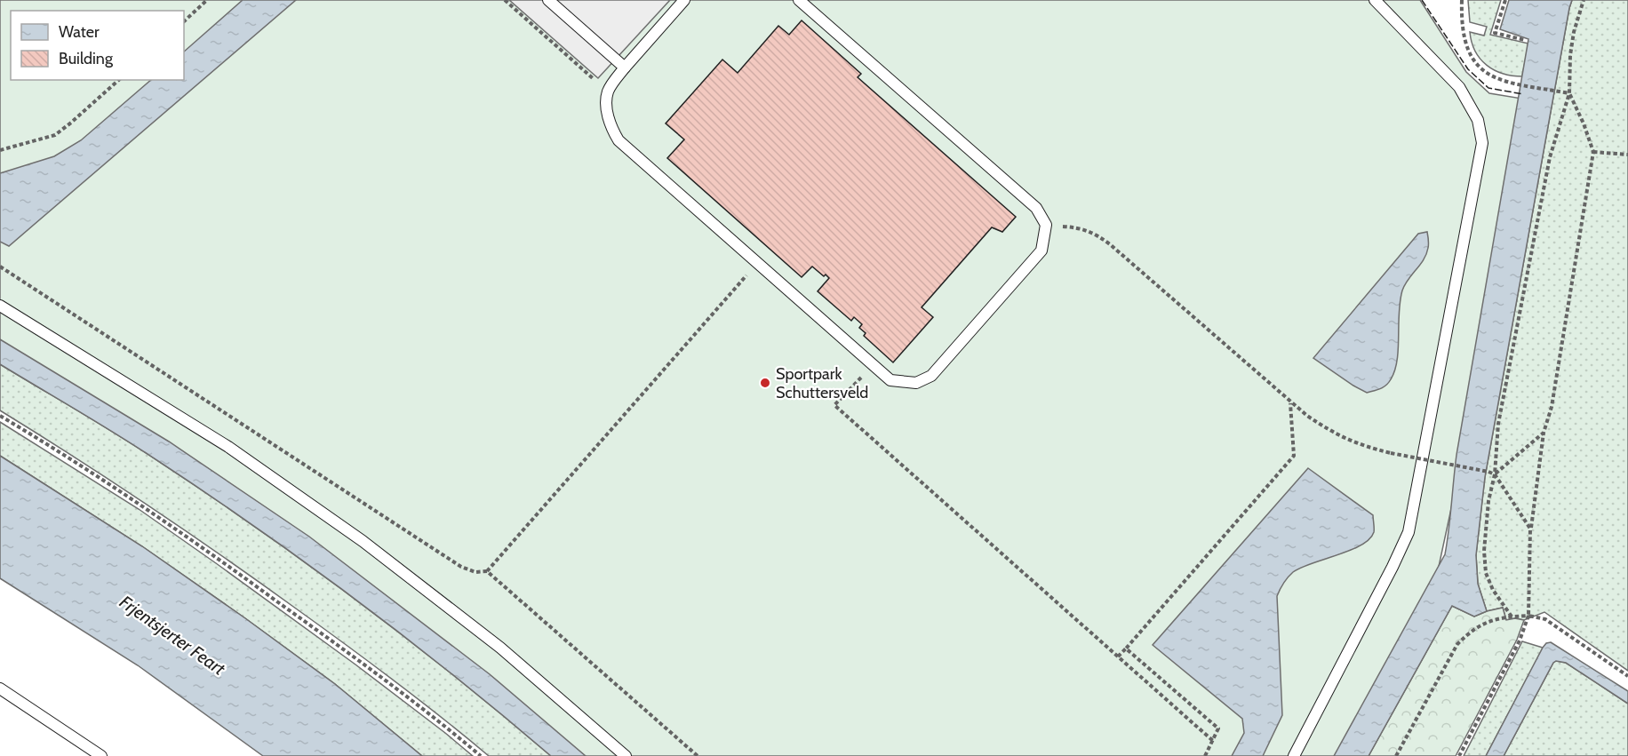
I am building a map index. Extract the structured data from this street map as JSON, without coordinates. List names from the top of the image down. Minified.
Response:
{"water":["Frjentsjerter Feart"],"places":["Sportpark Schuttersveld"],"legend":["Water","Building"]}
